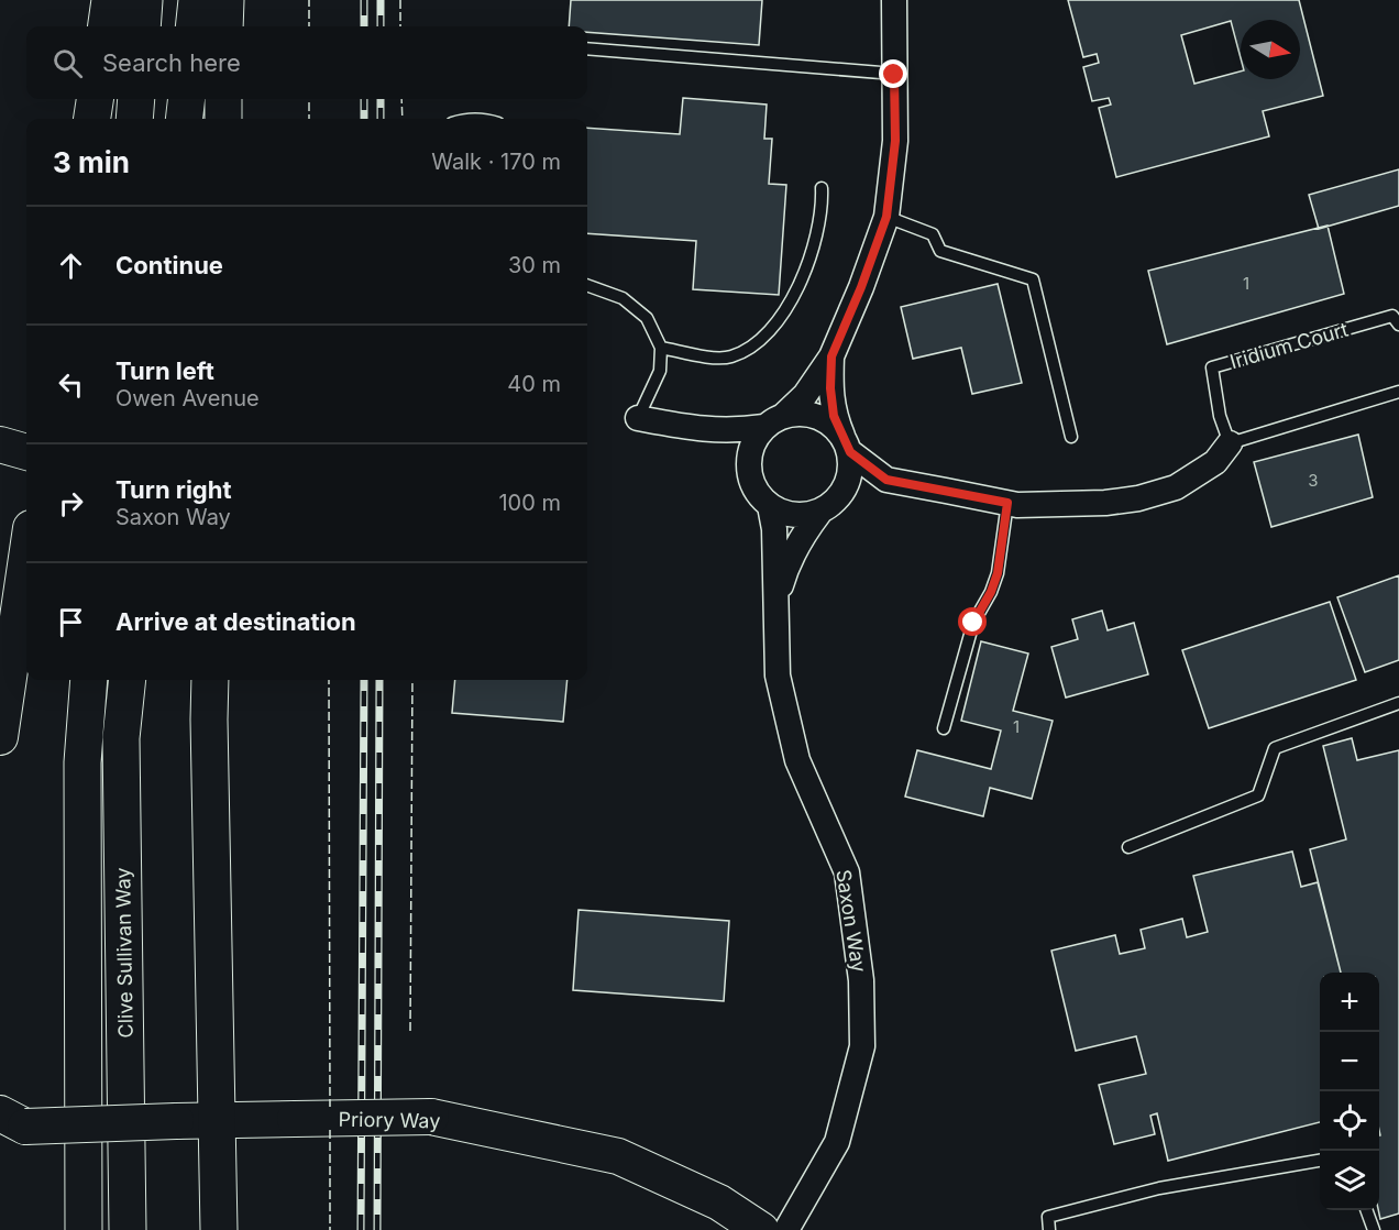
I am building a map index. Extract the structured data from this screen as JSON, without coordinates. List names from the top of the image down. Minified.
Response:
{"streets":{"highway":["Clive Sullivan Way"],"street":["Saxon Way","Priory Way"],"lane":["Iridium Court"]},"house_numbers":["1","3","1"],"north":"right","page":{"search":"Search here","heading":["3 min","Walk · 170 m"],"list":[["Continue","30 m"],["Turn left","Owen Avenue","40 m"],["Turn right","Saxon Way","100 m"],"Arrive at destination"],"map_buttons":["+","−"]}}
